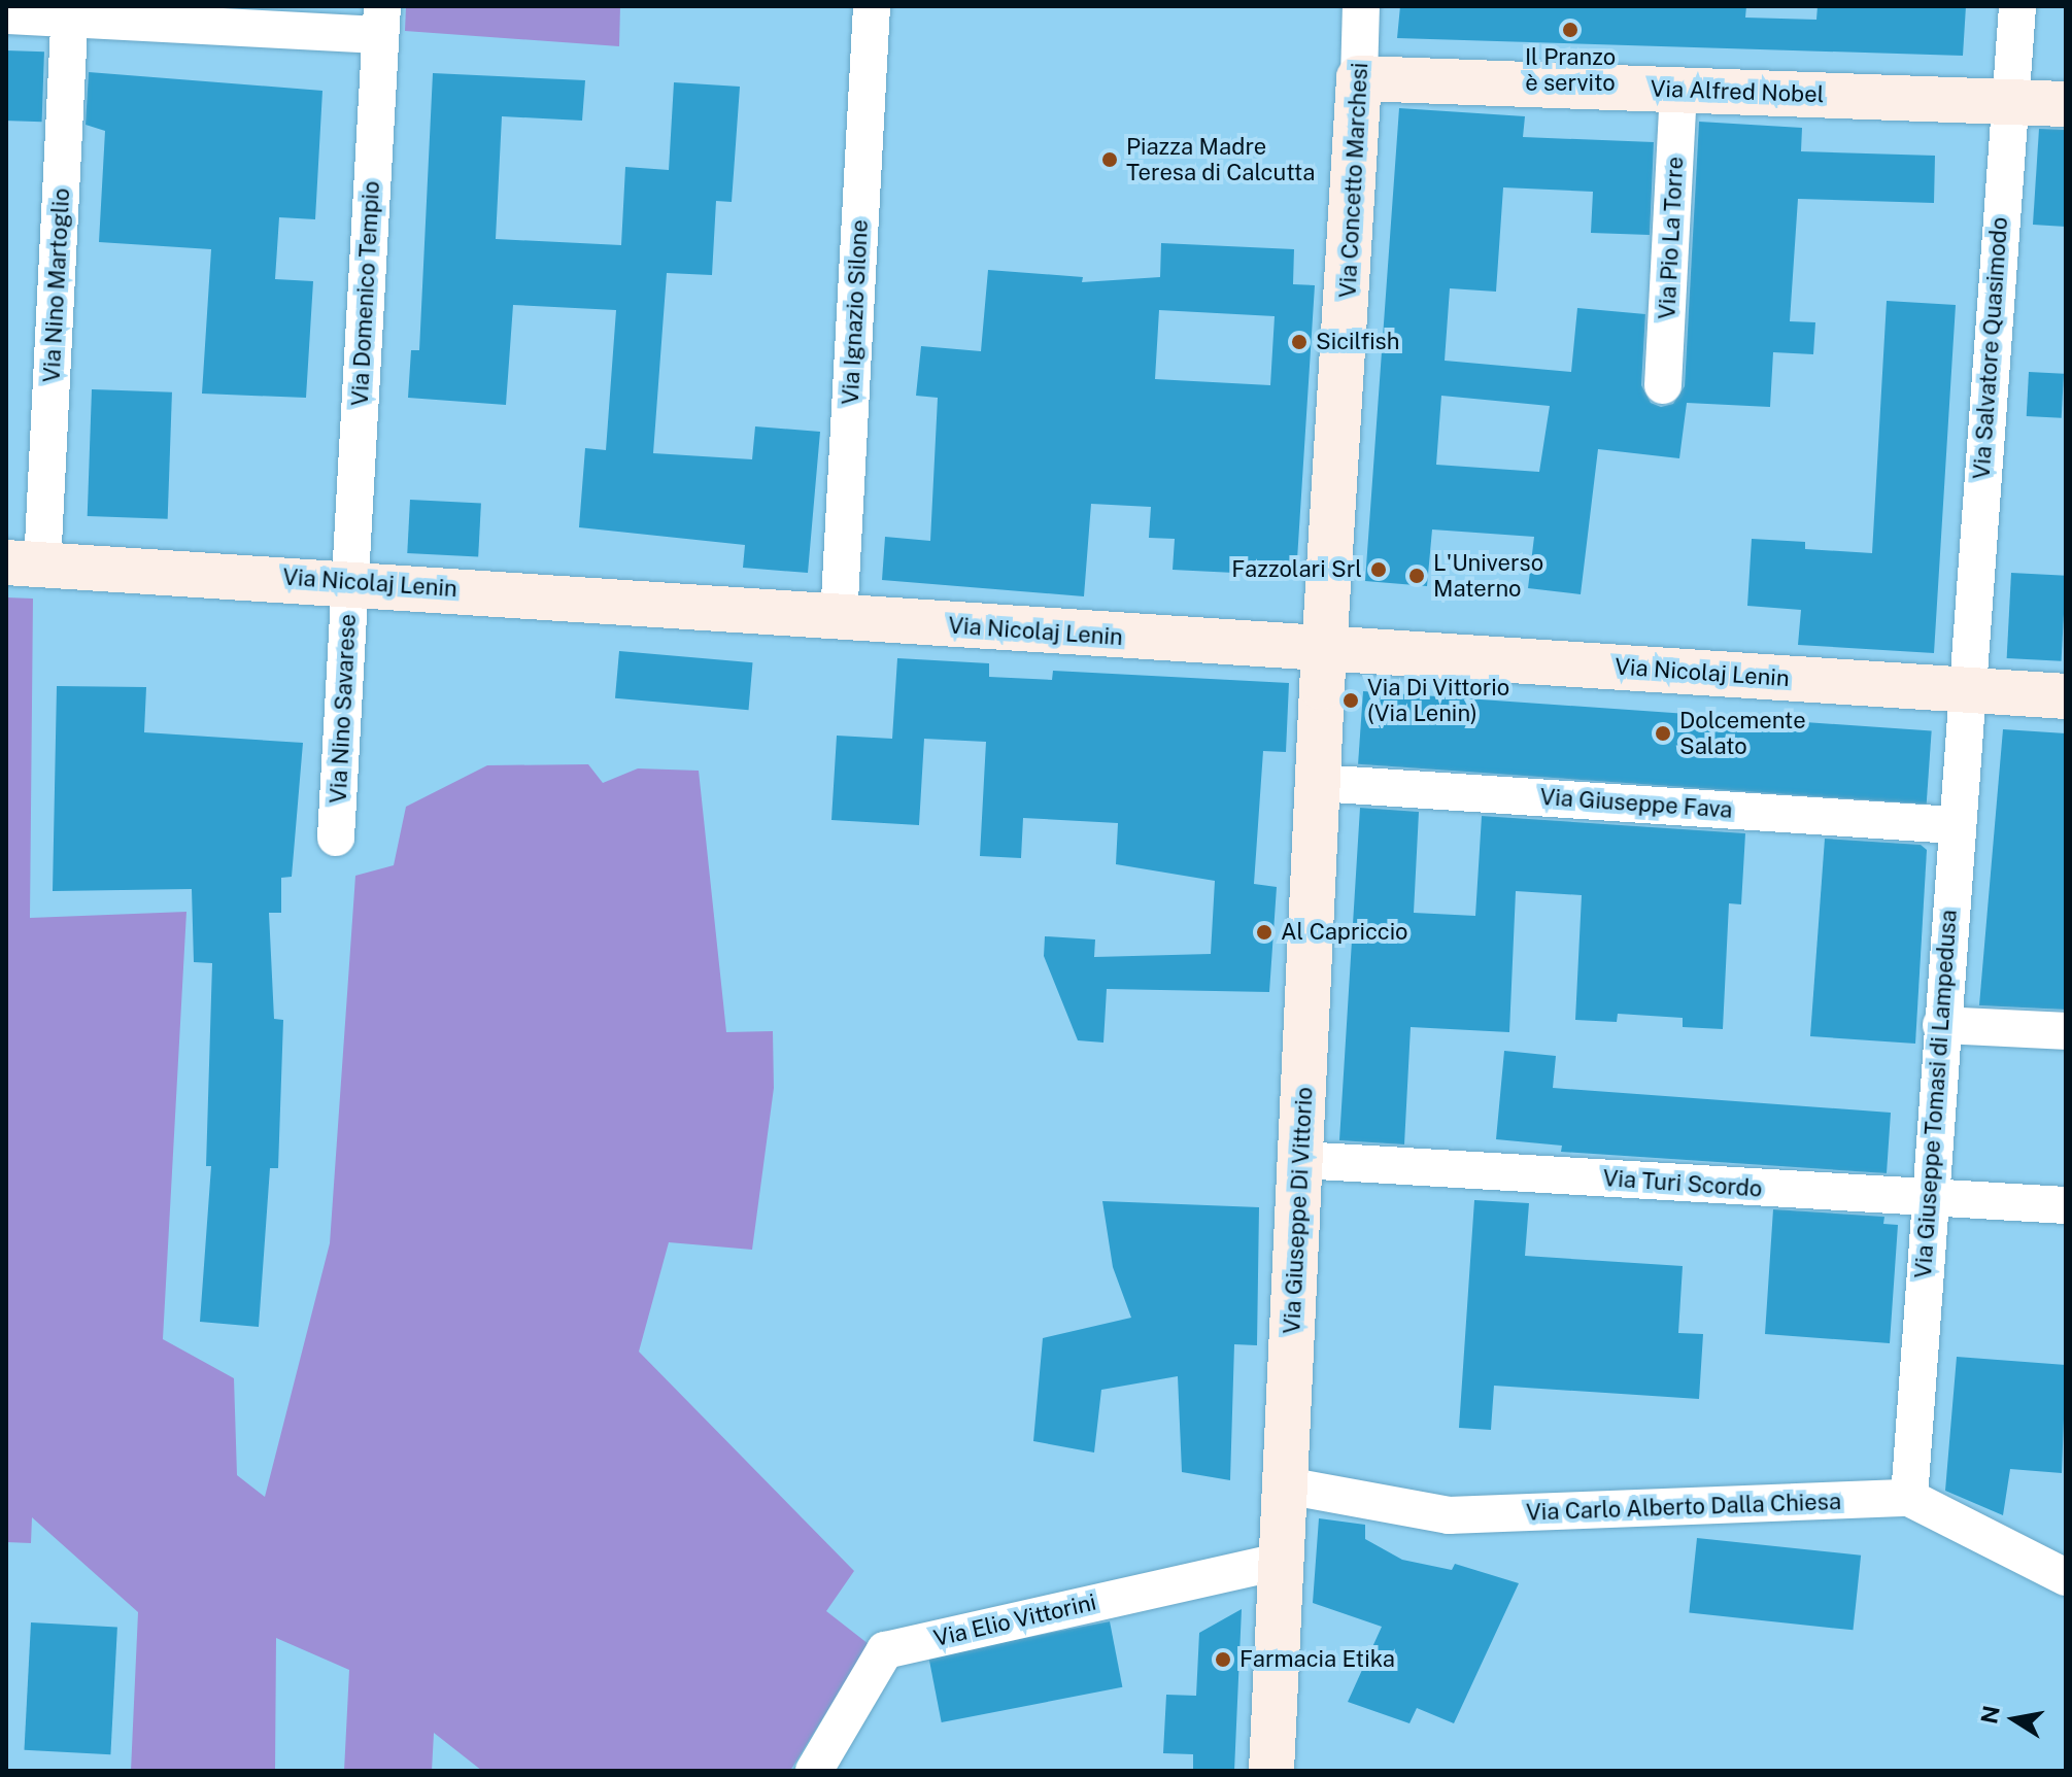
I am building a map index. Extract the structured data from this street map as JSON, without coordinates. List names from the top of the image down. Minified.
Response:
{"streets":{"main road":["Via Alfred Nobel","Via Concetto Marchesi","Via Nicolaj Lenin","Via Giuseppe Di Vittorio"],"street":["Via Pio La Torre","Via Nino Martoglio","Via Domenico Tempio","Via Ignazio Silone","Via Salvatore Quasimodo","Via Nino Savarese","Via Giuseppe Fava","Via Giuseppe Tomasi di Lampedusa","Via Turi Scordo","Via Carlo Alberto Dalla Chiesa","Via Elio Vittorini"]},"crossings":[["Via Alfred Nobel","Via Concetto Marchesi"],["Via Alfred Nobel","Via Pio La Torre"],["Via Alfred Nobel","Via Salvatore Quasimodo"],["Via Concetto Marchesi","Via Nicolaj Lenin"],["Via Concetto Marchesi","Via Giuseppe Di Vittorio"],["Via Nino Martoglio","Via Nicolaj Lenin"],["Via Domenico Tempio","Via Nicolaj Lenin"],["Via Domenico Tempio","Via Nino Savarese"],["Via Ignazio Silone","Via Nicolaj Lenin"],["Via Salvatore Quasimodo","Via Nicolaj Lenin"],["Via Salvatore Quasimodo","Via Giuseppe Tomasi di Lampedusa"],["Via Nicolaj Lenin","Via Nino Savarese"],["Via Nicolaj Lenin","Via Giuseppe Tomasi di Lampedusa"],["Via Nicolaj Lenin","Via Giuseppe Di Vittorio"],["Via Giuseppe Fava","Via Giuseppe Tomasi di Lampedusa"],["Via Giuseppe Fava","Via Giuseppe Di Vittorio"],["Via Giuseppe Tomasi di Lampedusa","Via Turi Scordo"],["Via Giuseppe Tomasi di Lampedusa","Via Carlo Alberto Dalla Chiesa"],["Via Turi Scordo","Via Giuseppe Di Vittorio"],["Via Giuseppe Di Vittorio","Via Carlo Alberto Dalla Chiesa"],["Via Giuseppe Di Vittorio","Via Elio Vittorini"]],"places":["Il Pranzo è servito","Piazza Madre Teresa di Calcutta","Sicilfish","Fazzolari Srl","L'Universo Materno","Via Di Vittorio (Via Lenin)","Dolcemente Salato","Al Capriccio","Farmacia Etika"],"north":"left"}
